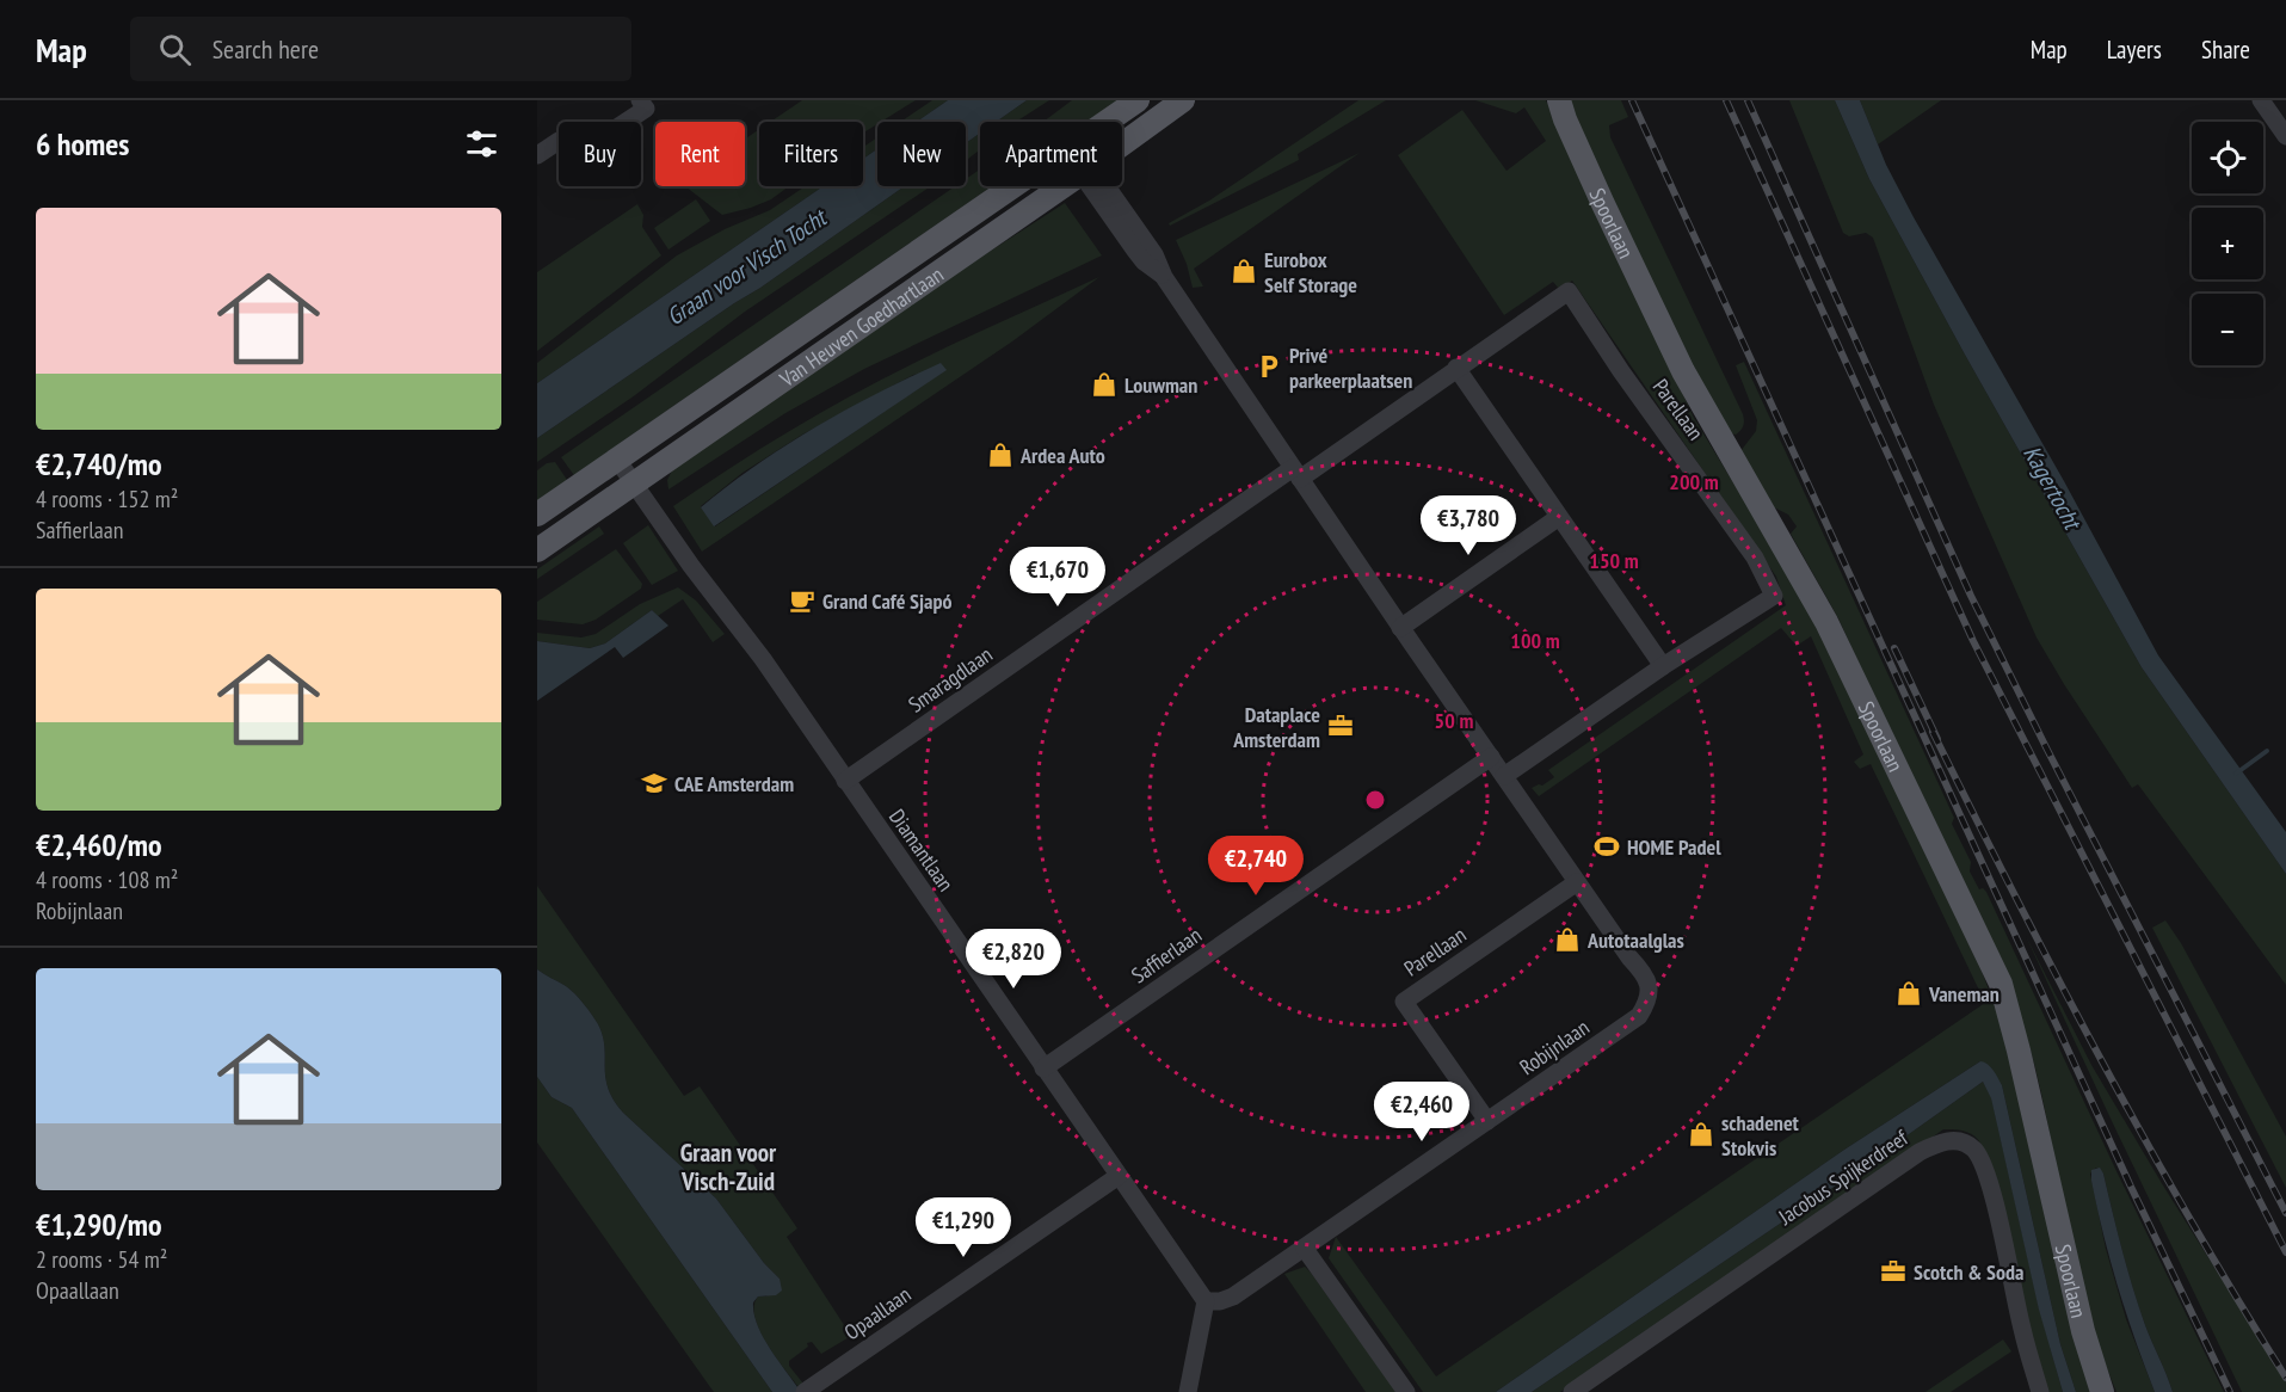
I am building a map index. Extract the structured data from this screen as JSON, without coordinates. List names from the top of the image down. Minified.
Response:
{"streets":{"main road":["Spoorlaan","Van Heuven Goedhartlaan"],"street":["Parellaan","Smaragdlaan","Diamantlaan","Saffierlaan","Robijnlaan","Jacobus Spijkerdreef","Opaallaan"]},"crossings":[["Van Heuven Goedhartlaan","Diamantlaan"],["Parellaan","Smaragdlaan"],["Parellaan","Robijnlaan"],["Smaragdlaan","Diamantlaan"],["Diamantlaan","Saffierlaan"],["Diamantlaan","Robijnlaan"],["Diamantlaan","Opaallaan"]],"districts":["Graan voor Visch-Zuid"],"water":["Graan voor Visch Tocht","Kagertocht"],"places":{"shop":["Eurobox Self Storage","Louwman","Ardea Auto","Autotaalglas","Vaneman","schadenet Stokvis"],"parking":["Privé parkeerplaatsen"],"cafe":["Grand Café Sjapó"],"office":["Dataplace Amsterdam","Scotch & Soda"],"school or university":["CAE Amsterdam"],"sports":["HOME Padel"]},"page":{"header":"Map","search":"Search here","nav":["Map","Layers","Share"],"heading":"6 homes","map_buttons":["+","−"],"chip":["Buy","Rent","Filters","New","Apartment"],"list":[{"name":"€2,740/mo","note":"4 rooms · 152 m² · Saffierlaan"},{"name":"€2,460/mo","note":"4 rooms · 108 m² · Robijnlaan"},{"name":"€1,290/mo","note":"2 rooms · 54 m² · Opaallaan"}],"price":["€3,780","€1,670","€2,740","€2,820","€2,460","€1,290"]},"rings":["200 m","150 m","100 m","50 m"]}
